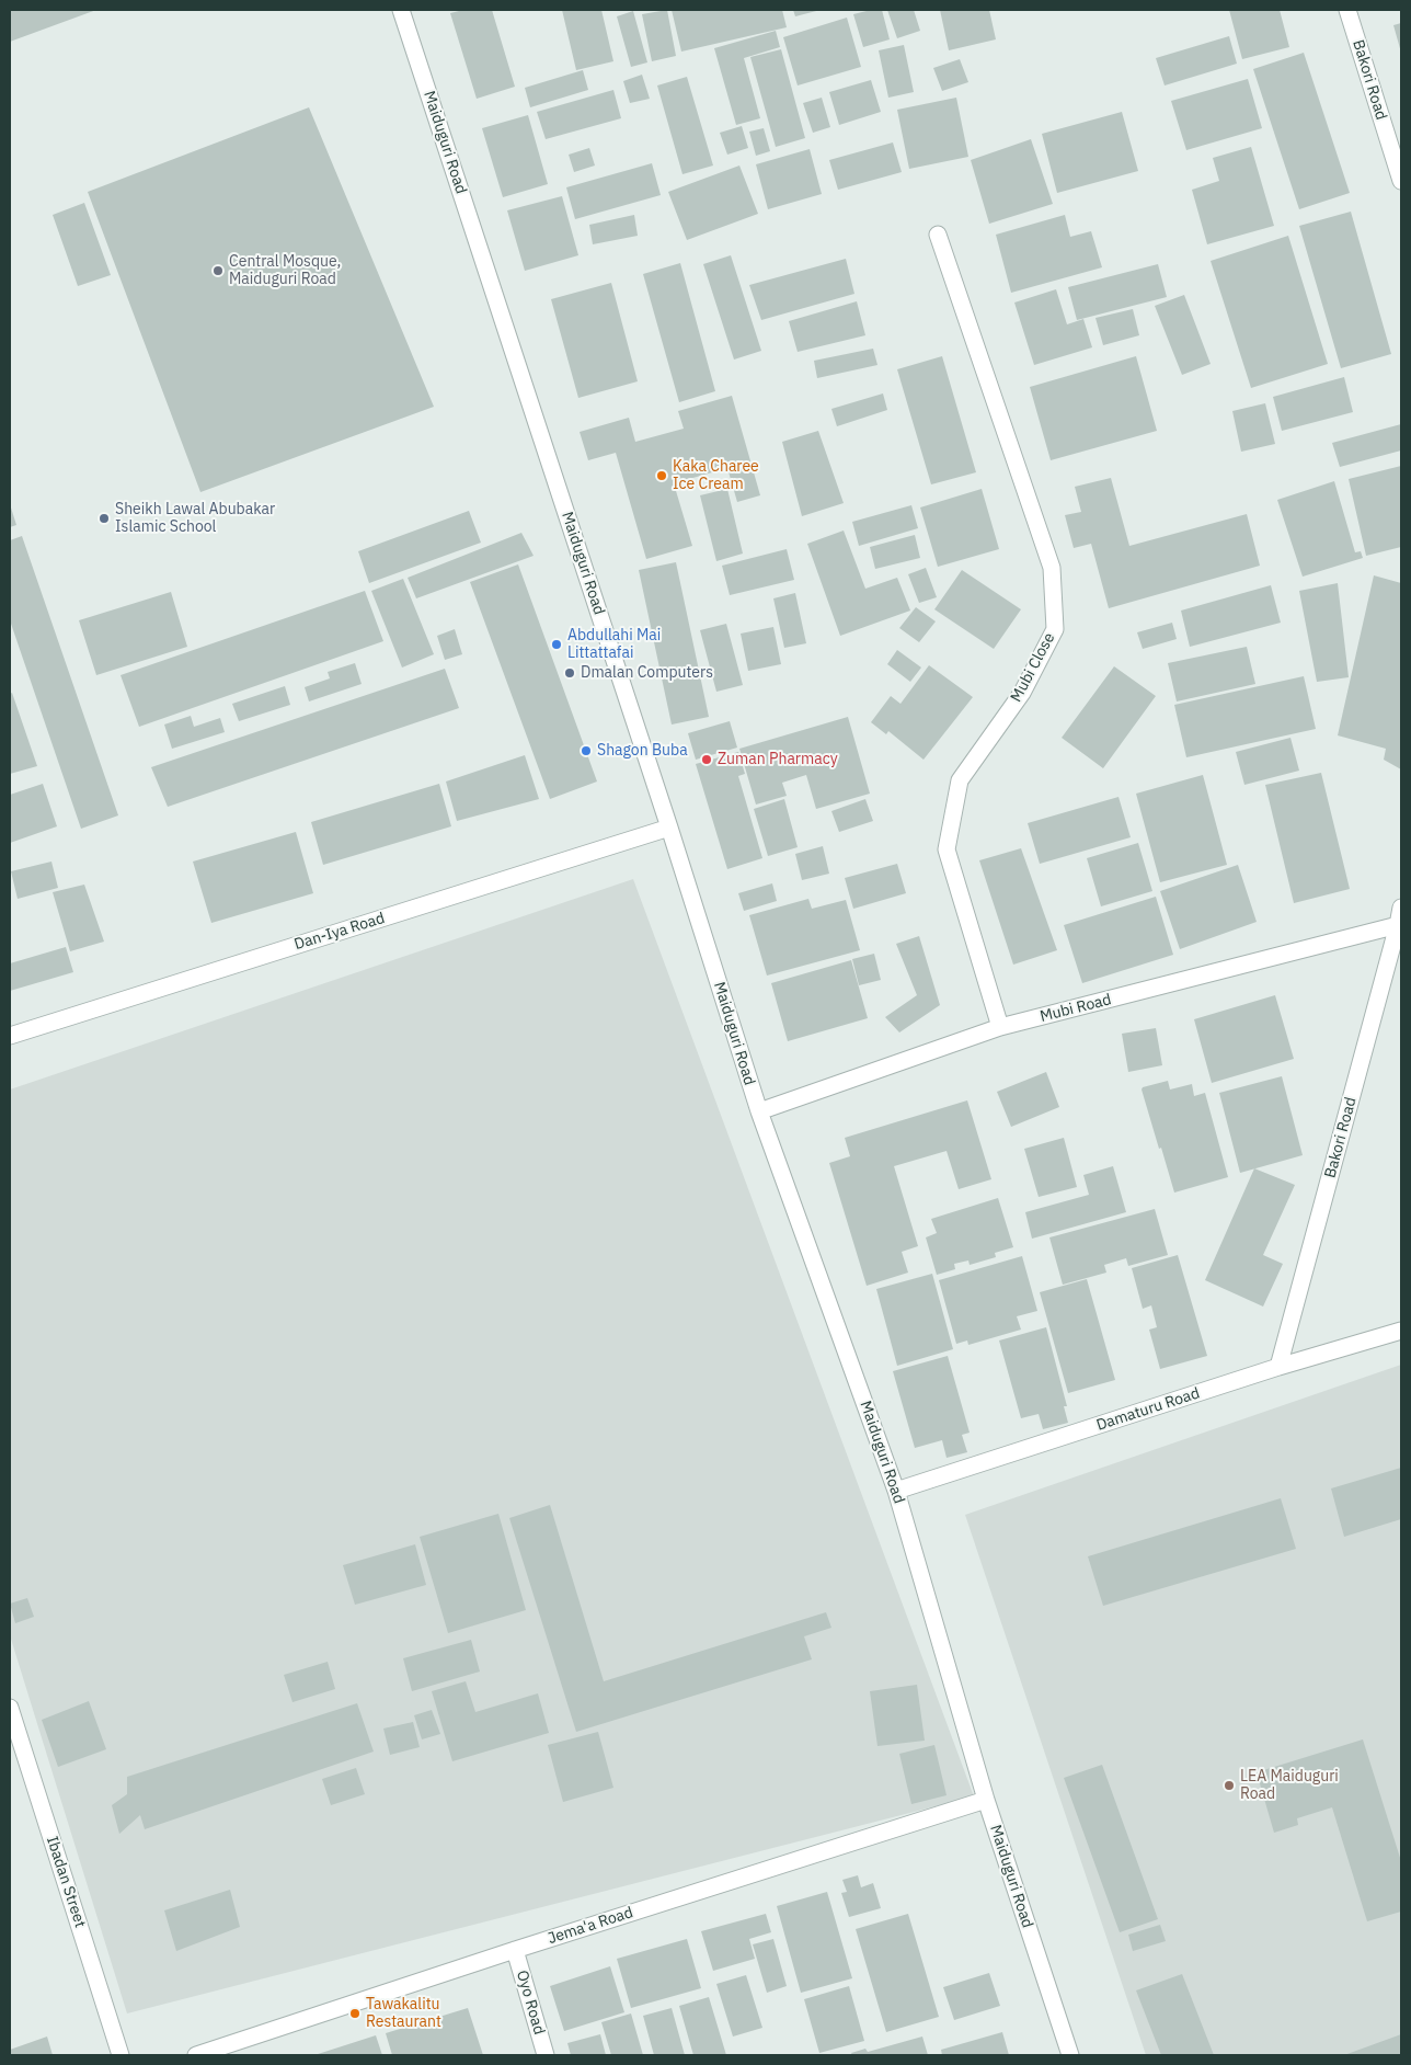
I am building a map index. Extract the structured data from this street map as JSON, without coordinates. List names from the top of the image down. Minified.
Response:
{"streets":{"street":["Bakori Road","Maiduguri Road","Mubi Close","Dan-Iya Road","Mubi Road","Damaturu Road","Ibadan Street","Jema'a Road","Oyo Road"]},"crossings":[["Bakori Road","Mubi Road"],["Bakori Road","Damaturu Road"],["Maiduguri Road","Dan-Iya Road"],["Maiduguri Road","Mubi Road"],["Maiduguri Road","Damaturu Road"],["Maiduguri Road","Jema'a Road"],["Mubi Close","Mubi Road"],["Jema'a Road","Oyo Road"]],"places":["Central Mosque, Maiduguri Road","Kaka Charee Ice Cream","Sheikh Lawal Abubakar Islamic School","Abdullahi Mai Littattafai","Dmalan Computers","Shagon Buba","Zuman Pharmacy","LEA Maiduguri Road","Tawakalitu Restaurant"]}
